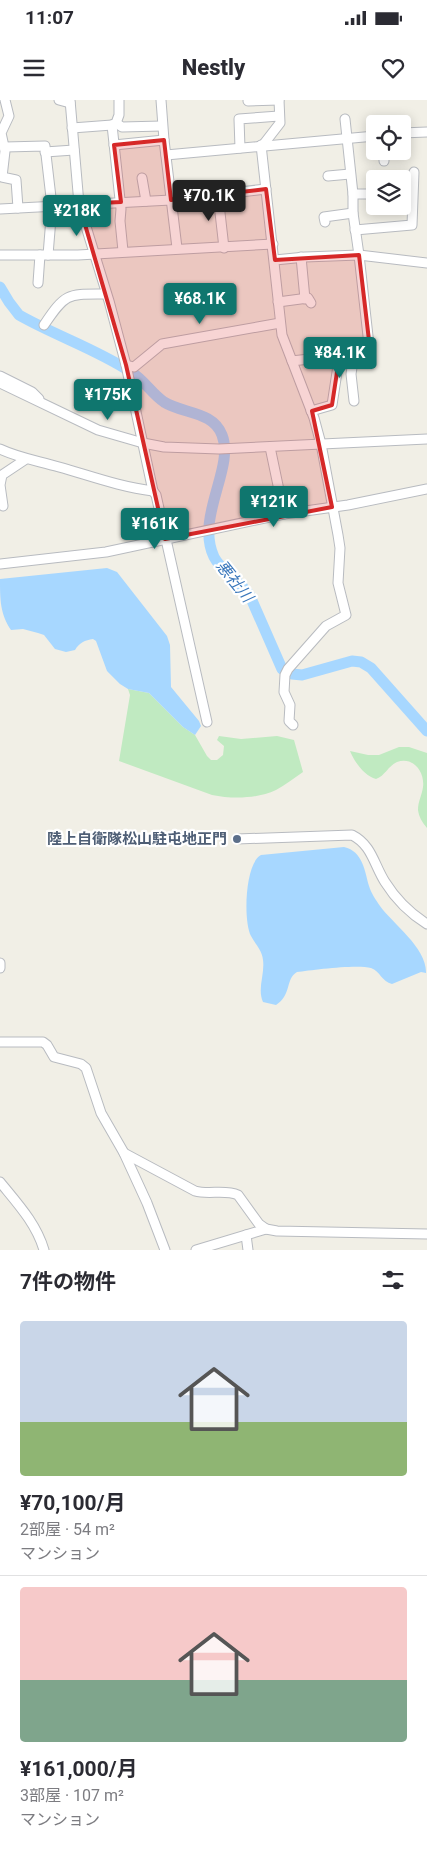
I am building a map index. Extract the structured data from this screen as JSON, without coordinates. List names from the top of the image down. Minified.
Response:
{"water":["悪社川"],"places":["陸上自衛隊松山駐屯地正門"],"page":{"status":"11:07","header":"Nestly","price":["¥70.1K","¥218K","¥68.1K","¥84.1K","¥175K","¥121K","¥161K"],"heading":"7件の物件","list":[{"name":"¥70,100/月","note":"2部屋 · 54 m² · マンション"},{"name":"¥161,000/月","note":"3部屋 · 107 m² · マンション"}]}}
